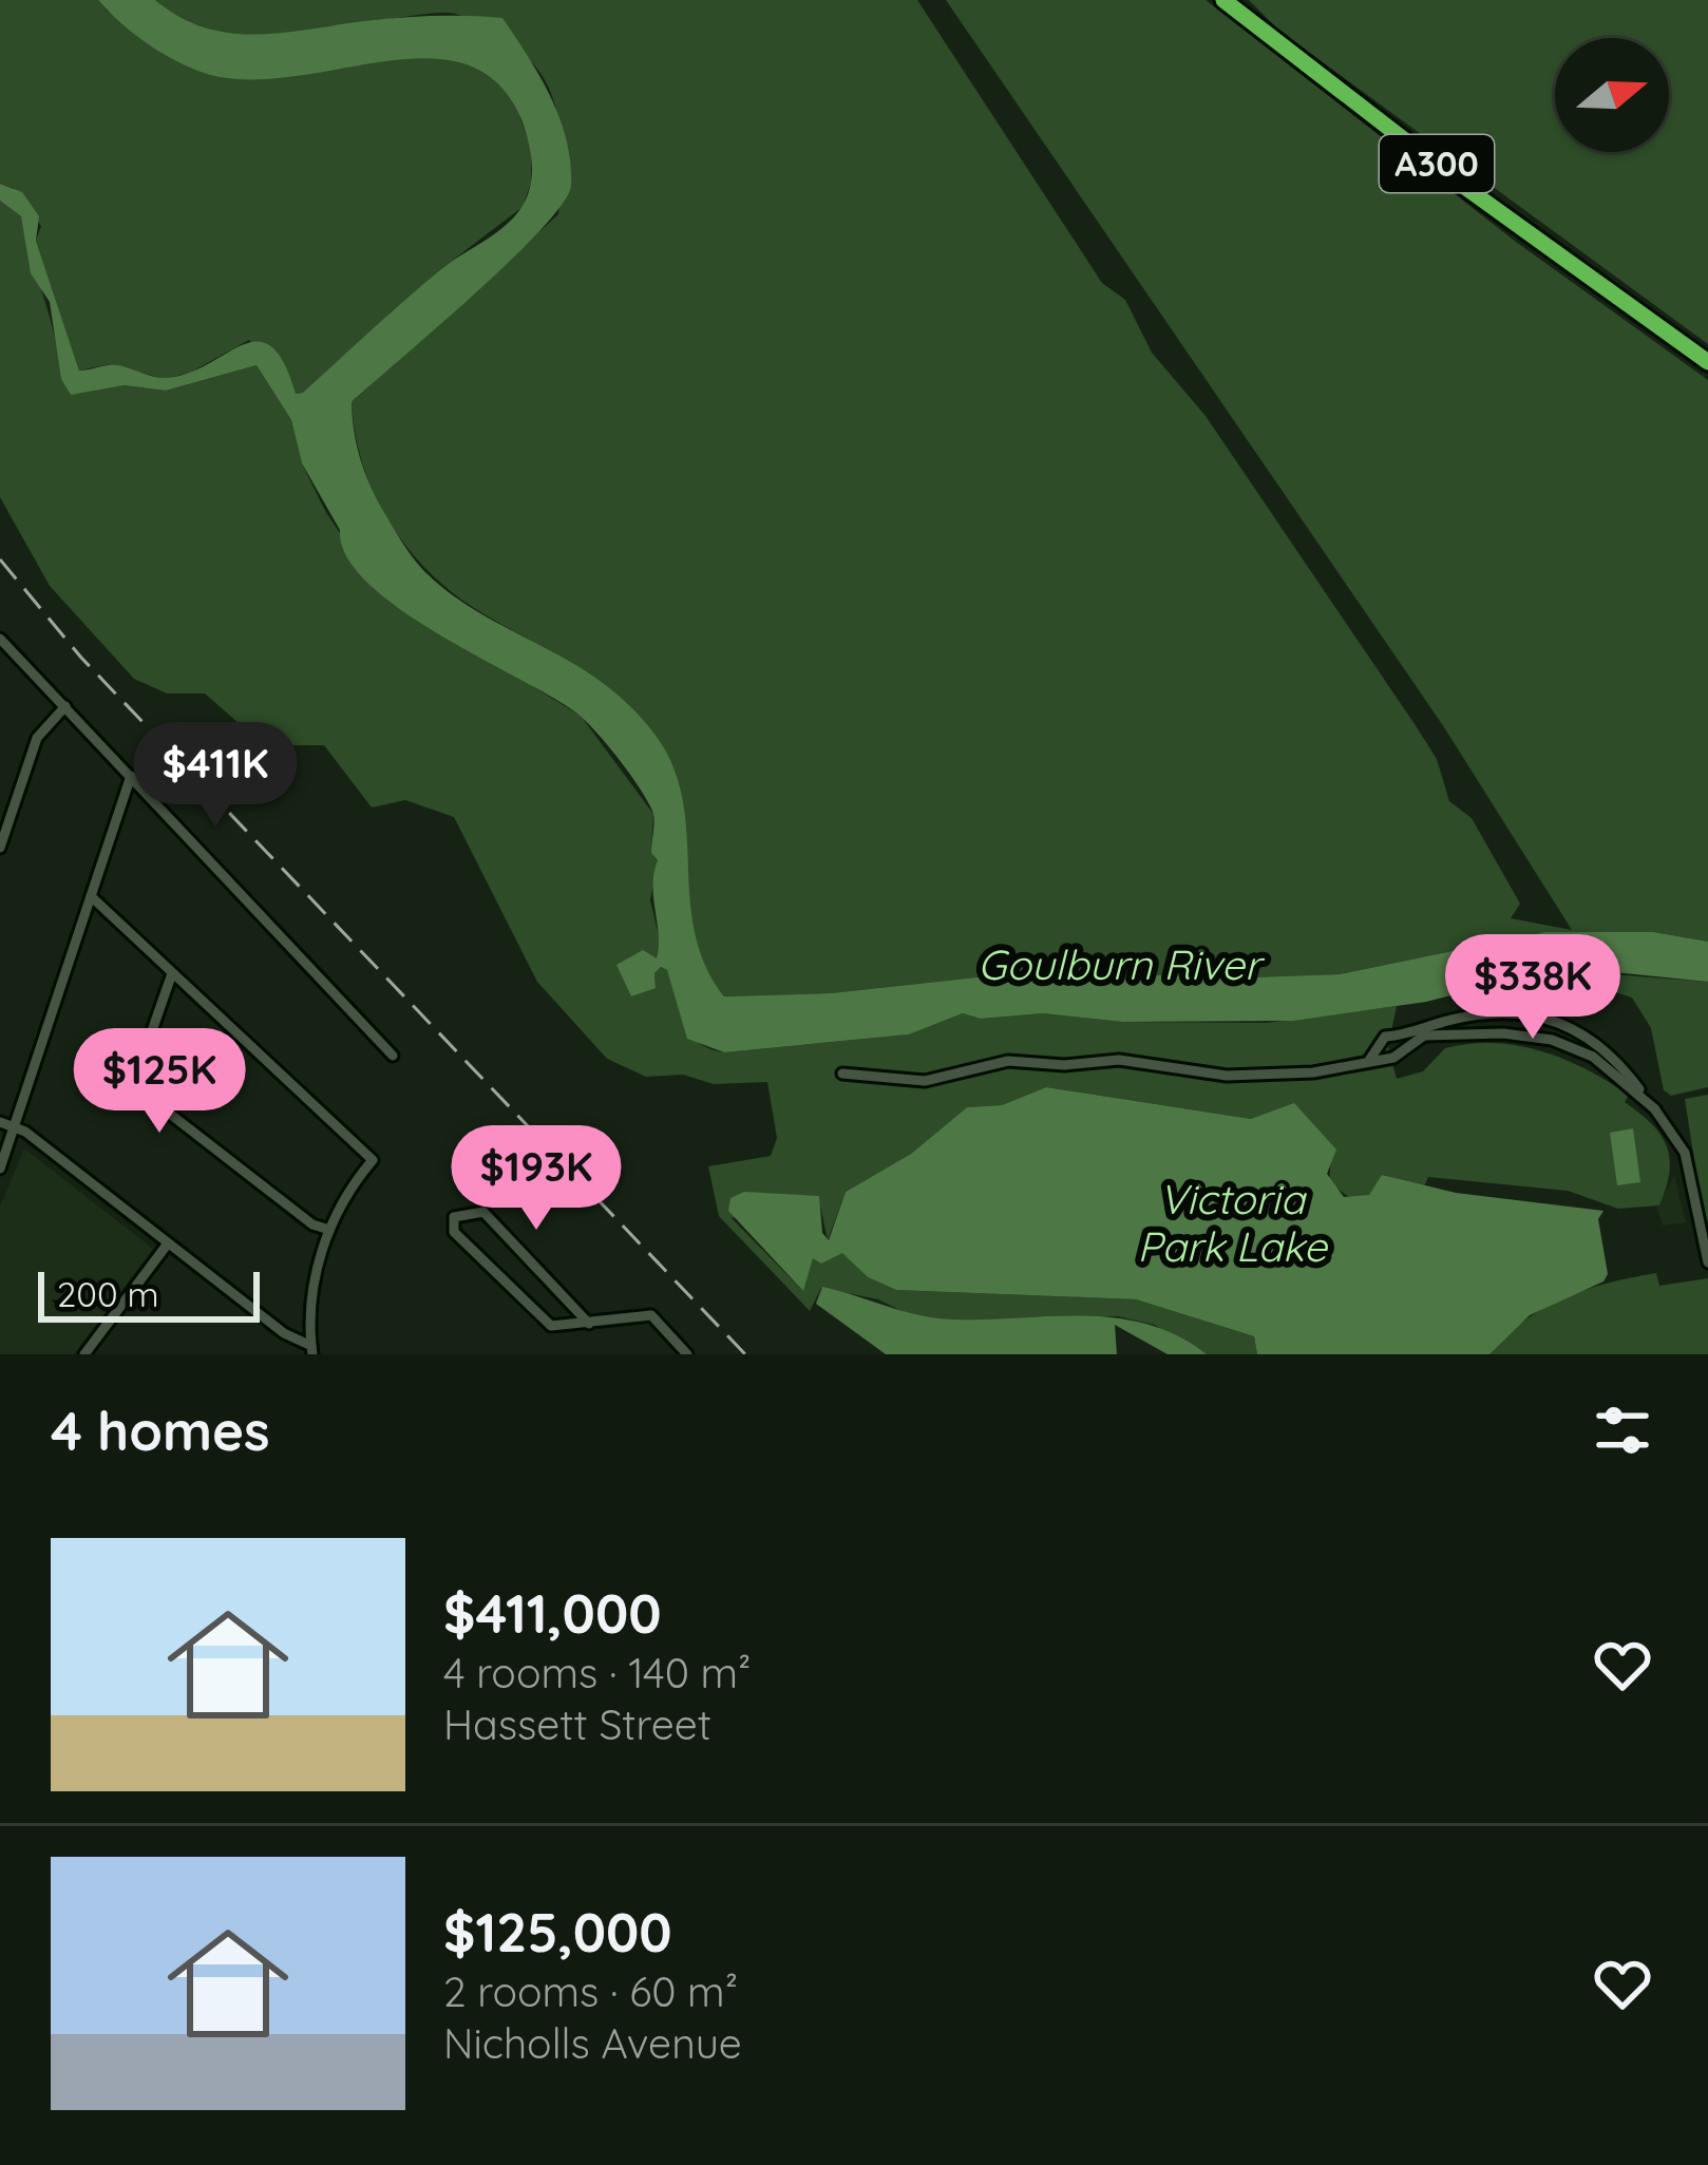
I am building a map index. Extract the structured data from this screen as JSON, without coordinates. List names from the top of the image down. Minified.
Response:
{"streets":{"highway":["A300"]},"water":["Goulburn River","Victoria Park Lake"],"scale_bar":"200 m","north":"right","page":{"price":["$411K","$338K","$125K","$193K"],"scale":"200 m","heading":"4 homes","list":[{"name":"$411,000","note":"4 rooms · 140 m² · Hassett Street"},{"name":"$125,000","note":"2 rooms · 60 m² · Nicholls Avenue"}]}}
